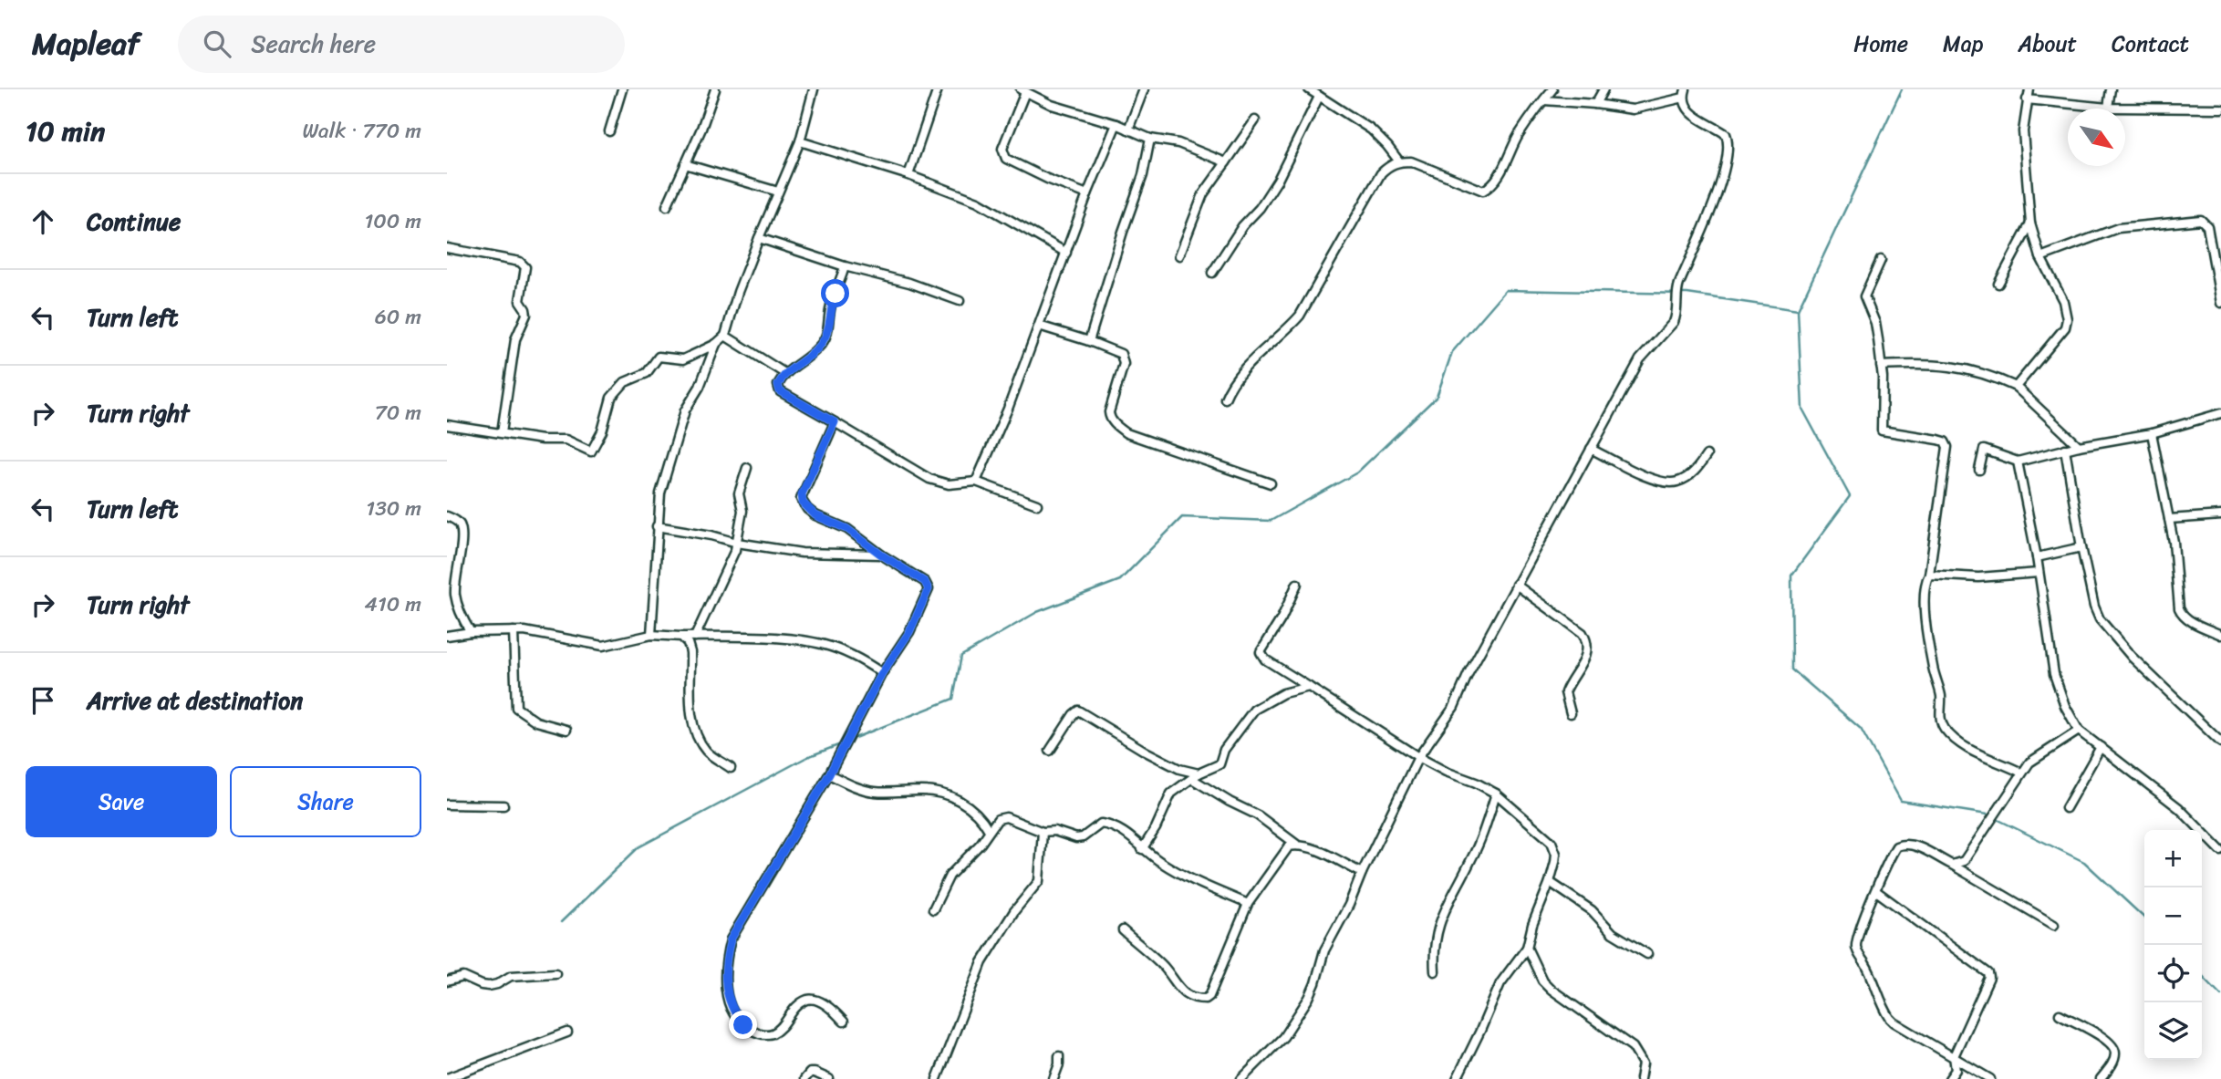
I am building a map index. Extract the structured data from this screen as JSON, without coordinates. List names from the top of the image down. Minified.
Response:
{"north":"bottom right","page":{"header":"Mapleaf","search":"Search here","nav":["Home","Map","About","Contact"],"heading":["10 min","Walk · 770 m"],"list":[["Continue","100 m"],["Turn left","60 m"],["Turn right","70 m"],["Turn left","130 m"],["Turn right","410 m"],"Arrive at destination"],"buttons":["Save","Share"],"map_buttons":["+","−"]}}
